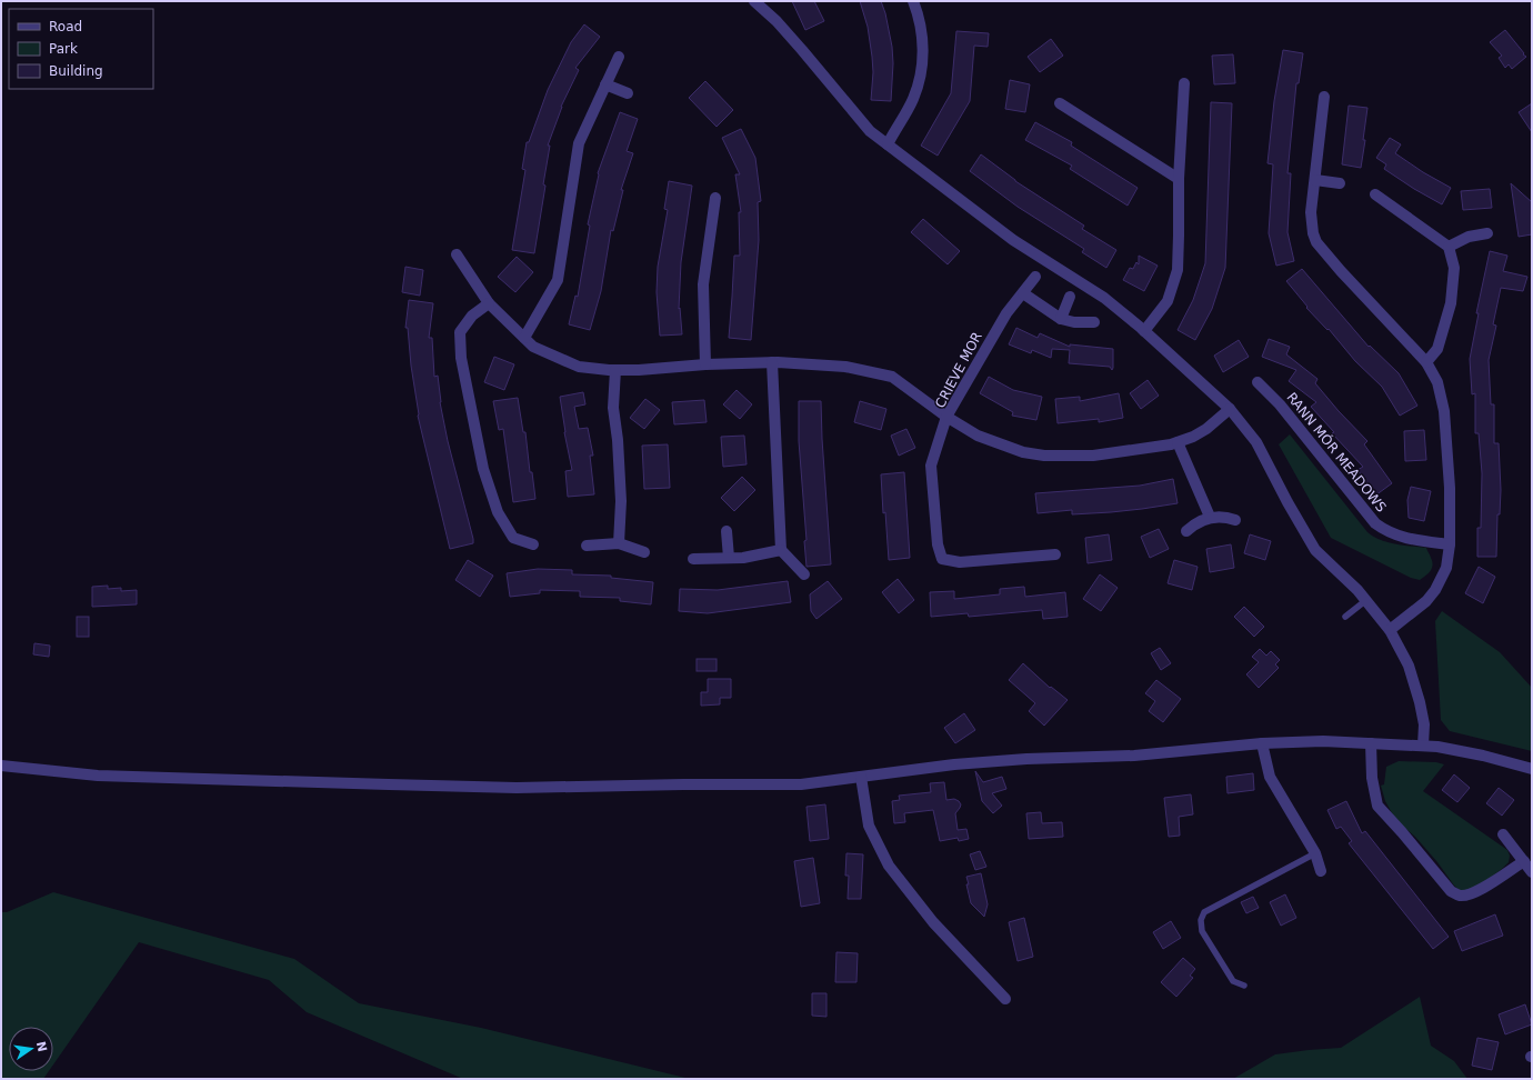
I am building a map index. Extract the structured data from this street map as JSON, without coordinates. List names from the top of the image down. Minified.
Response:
{"streets":{"street":["CRIEVE MOR","RANN MÓR MEADOWS"]},"legend":["Road","Park","Building"],"north":"right"}
